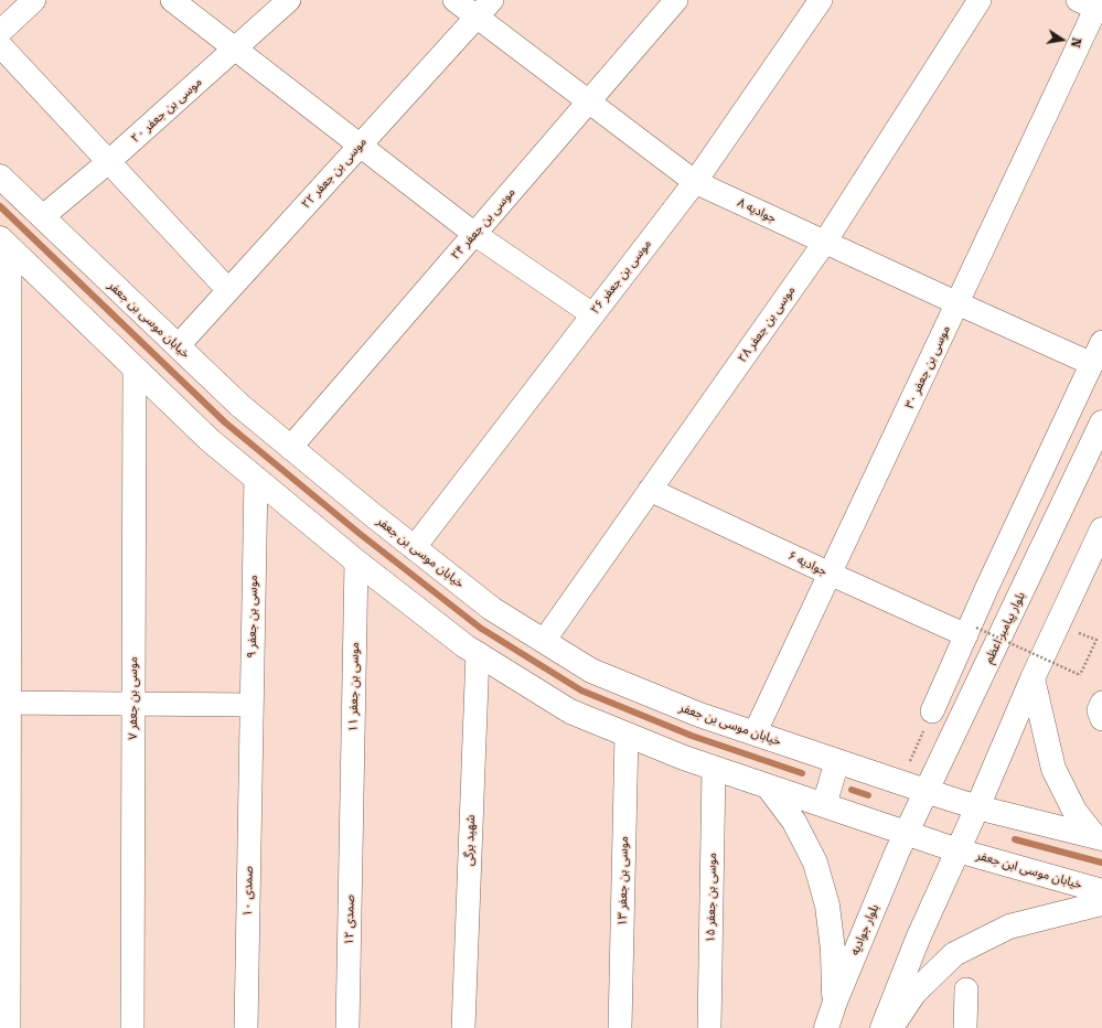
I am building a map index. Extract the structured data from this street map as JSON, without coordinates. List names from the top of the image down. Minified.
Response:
{"streets":{"main road":["خیابان موسی بن جعفر","بلوار پیامبر اعظم","خیابان موسی ابن جعفر","بلوار جوادیه"],"street":["موسی بن جعفر ۲۰","موسی بن جعفر ۲۲","جوادیه ۸","موسی بن جعفر ۲۴","موسی بن جعفر ۲۶","موسی بن جعفر ۲۸","موسی بن جعفر ۳۰","جوادیه ۶","موسی بن جعفر ۹","موسی بن جعفر ۱۱","موسی بن جعفر ۷","شهید برگی","موسی بن جعفر ۱۳","صمدی ۱۰","موسی بن جعفر ۱۵","صمدی ۱۲"]},"crossings":[["موسی بن جعفر ۲۰","خیابان موسی بن جعفر"],["موسی بن جعفر ۲۲","جوادیه ۸"],["موسی بن جعفر ۲۲","خیابان موسی بن جعفر"],["جوادیه ۸","موسی بن جعفر ۲۴"],["جوادیه ۸","موسی بن جعفر ۲۶"],["جوادیه ۸","موسی بن جعفر ۲۸"],["جوادیه ۸","موسی بن جعفر ۳۰"],["موسی بن جعفر ۲۴","خیابان موسی بن جعفر"],["موسی بن جعفر ۲۶","خیابان موسی بن جعفر"],["خیابان موسی بن جعفر","موسی بن جعفر ۲۸"],["خیابان موسی بن جعفر","موسی بن جعفر ۳۰"],["خیابان موسی بن جعفر","بلوار پیامبر اعظم"],["موسی بن جعفر ۲۸","جوادیه ۶"],["موسی بن جعفر ۳۰","جوادیه ۶"],["موسی بن جعفر ۹","صمدی ۱۰"],["بلوار پیامبر اعظم","خیابان موسی ابن جعفر"],["بلوار پیامبر اعظم","بلوار جوادیه"],["موسی بن جعفر ۱۱","صمدی ۱۲"],["خیابان موسی ابن جعفر","بلوار جوادیه"]],"north":"right"}
